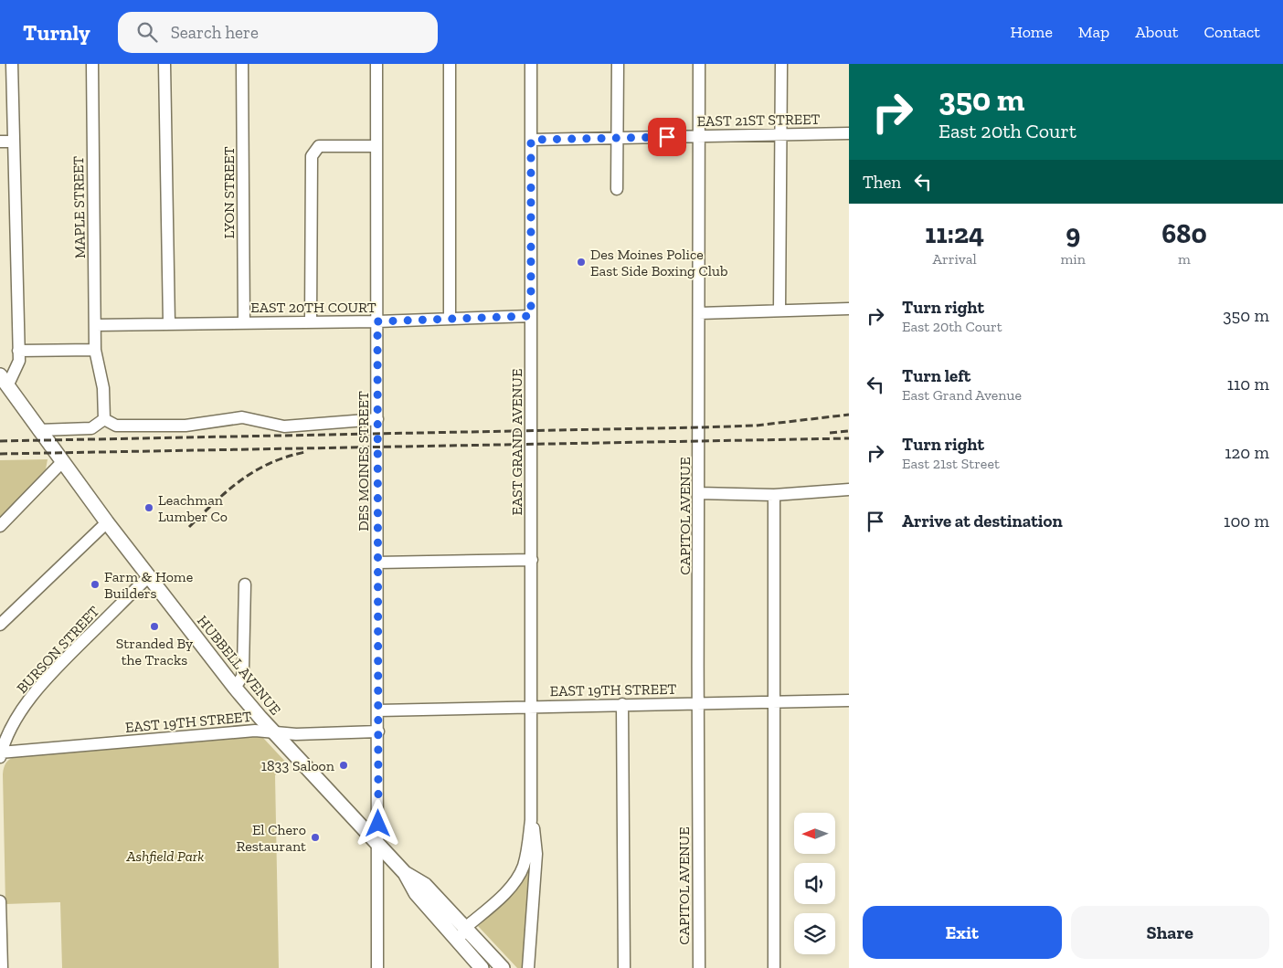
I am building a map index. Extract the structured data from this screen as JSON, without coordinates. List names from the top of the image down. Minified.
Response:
{"streets":{"main road":["HUBBELL AVENUE"],"street":["EAST 21ST STREET","LYON STREET","MAPLE STREET","EAST 20TH COURT","EAST GRAND AVENUE","DES MOINES STREET","CAPITOL AVENUE","BURSON STREET","EAST 19TH STREET"]},"crossings":[["EAST 21ST STREET","EAST GRAND AVENUE"],["EAST 21ST STREET","CAPITOL AVENUE"],["LYON STREET","EAST 20TH COURT"],["MAPLE STREET","EAST 20TH COURT"],["EAST 20TH COURT","EAST GRAND AVENUE"],["EAST 20TH COURT","DES MOINES STREET"],["EAST GRAND AVENUE","HUBBELL AVENUE"],["EAST GRAND AVENUE","EAST 19TH STREET"],["DES MOINES STREET","HUBBELL AVENUE"],["DES MOINES STREET","EAST 19TH STREET"],["CAPITOL AVENUE","EAST 19TH STREET"],["BURSON STREET","HUBBELL AVENUE"],["BURSON STREET","EAST 19TH STREET"],["HUBBELL AVENUE","EAST 19TH STREET"]],"parks":["Ashfield Park"],"places":["Des Moines Police East Side Boxing Club","Leachman Lumber Co","Farm & Home Builders","Stranded By the Tracks","1833 Saloon","El Chero Restaurant"],"north":"left","page":{"header":"Turnly","search":"Search here","nav":["Home","Map","About","Contact"],"turn":["350 m","East 20th Court"],"then":"Then","eta":["11:24","Arrival","9","min","680","m"],"list":[{"name":"Turn right","note":"East 20th Court","value":"350 m"},{"name":"Turn left","note":"East Grand Avenue","value":"110 m"},{"name":"Turn right","note":"East 21st Street","value":"120 m"},{"name":"Arrive at destination","value":"100 m"}],"buttons":["Exit","Share"]}}
